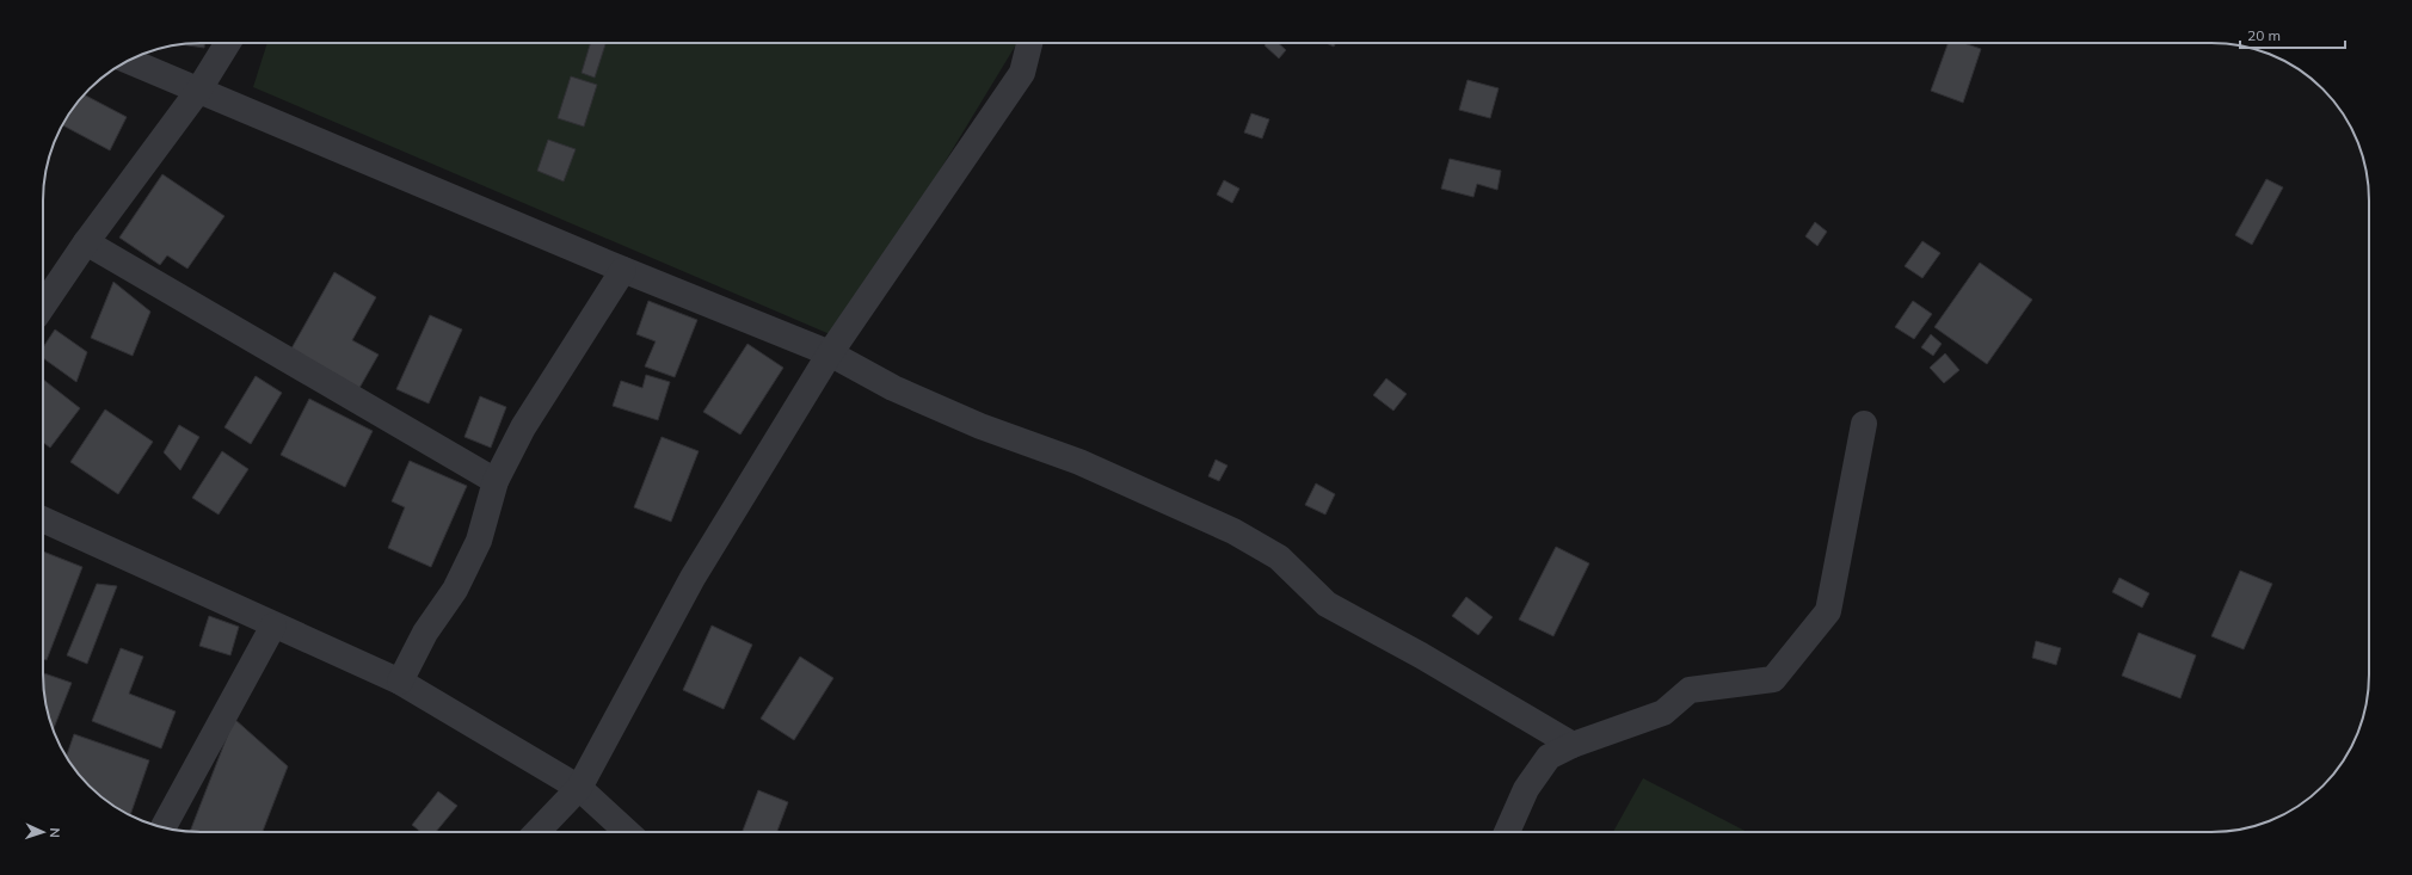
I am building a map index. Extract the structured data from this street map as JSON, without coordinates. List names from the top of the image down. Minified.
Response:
{"scale_bar":"20 m","north":"right"}
